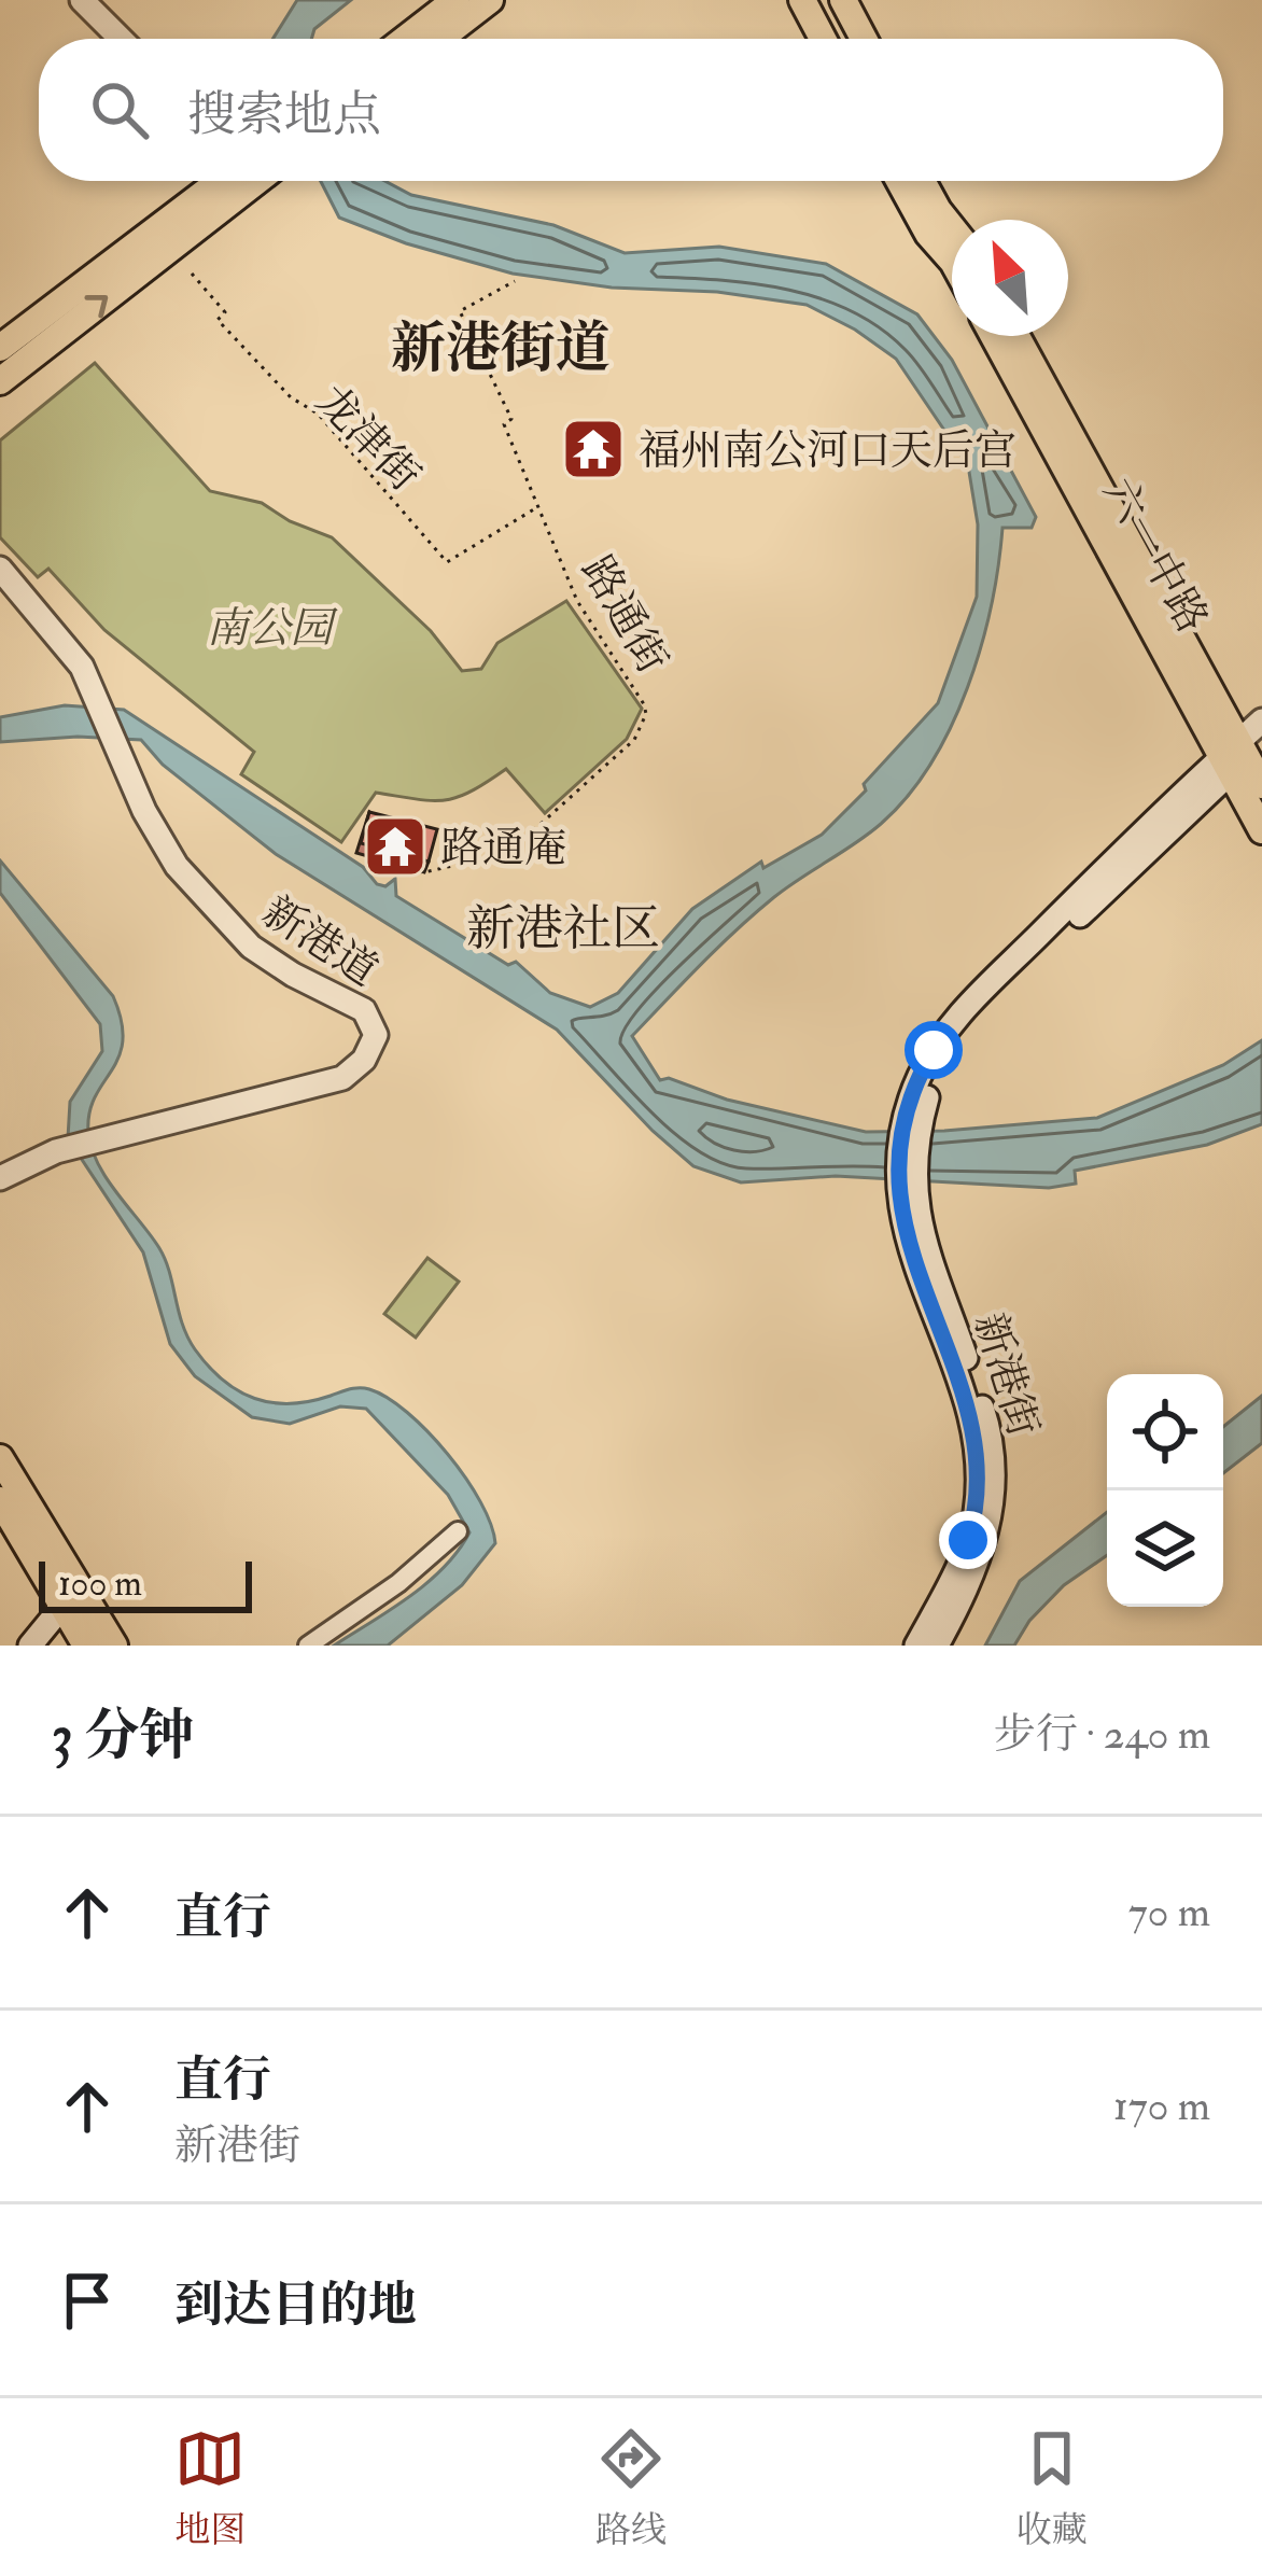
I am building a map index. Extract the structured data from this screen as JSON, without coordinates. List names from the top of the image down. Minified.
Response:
{"streets":{"main road":["六一中路","新港道","新港街"],"path":["龙津街","路通街"]},"crossings":[["龙津街","路通街"]],"districts":["新港街道","新港社区"],"parks":["南公园"],"places":{"temple":["福州南公河口天后宫","路通庵"]},"scale_bar":"100 m","north":"top left","page":{"search":"搜索地点","scale":"100 m","heading":["3 分钟","步行 · 240 m"],"list":[["直行","70 m"],["直行","新港街","170 m"],"到达目的地"],"nav":["地图","路线","收藏"]}}
